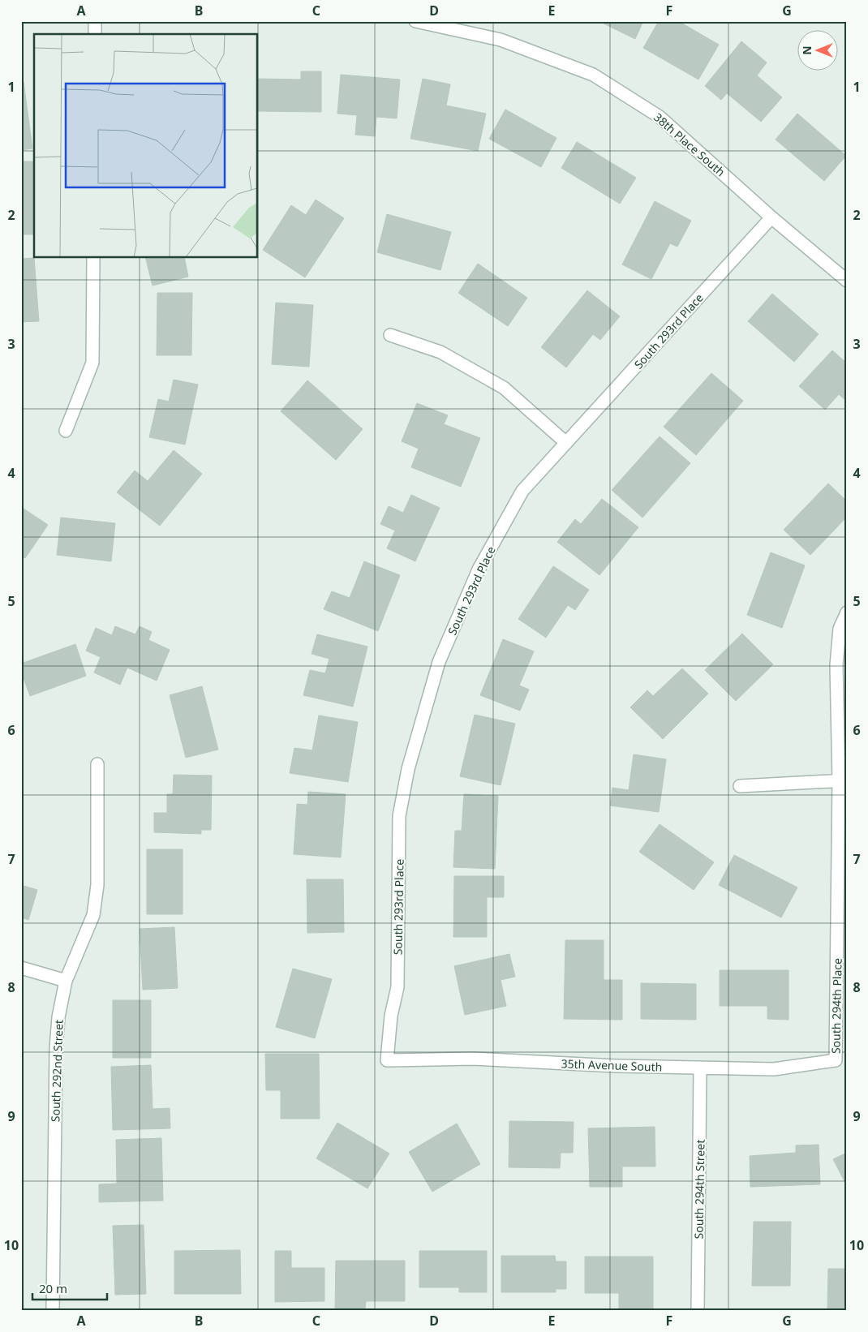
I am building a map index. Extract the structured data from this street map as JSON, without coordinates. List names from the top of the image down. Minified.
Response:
{"streets":{"street":["38th Place South","South 293rd Place","South 294th Place","35th Avenue South","South 292nd Street","South 294th Street"]},"crossings":[["38th Place South","South 293rd Place"],["South 293rd Place","35th Avenue South"],["South 294th Place","35th Avenue South"],["35th Avenue South","South 294th Street"]],"scale_bar":"20 m","north":"left","grid":{"columns":["A","B","C","D","E","F","G"],"rows":["1","2","3","4","5","6","7","8","9","10"]}}
